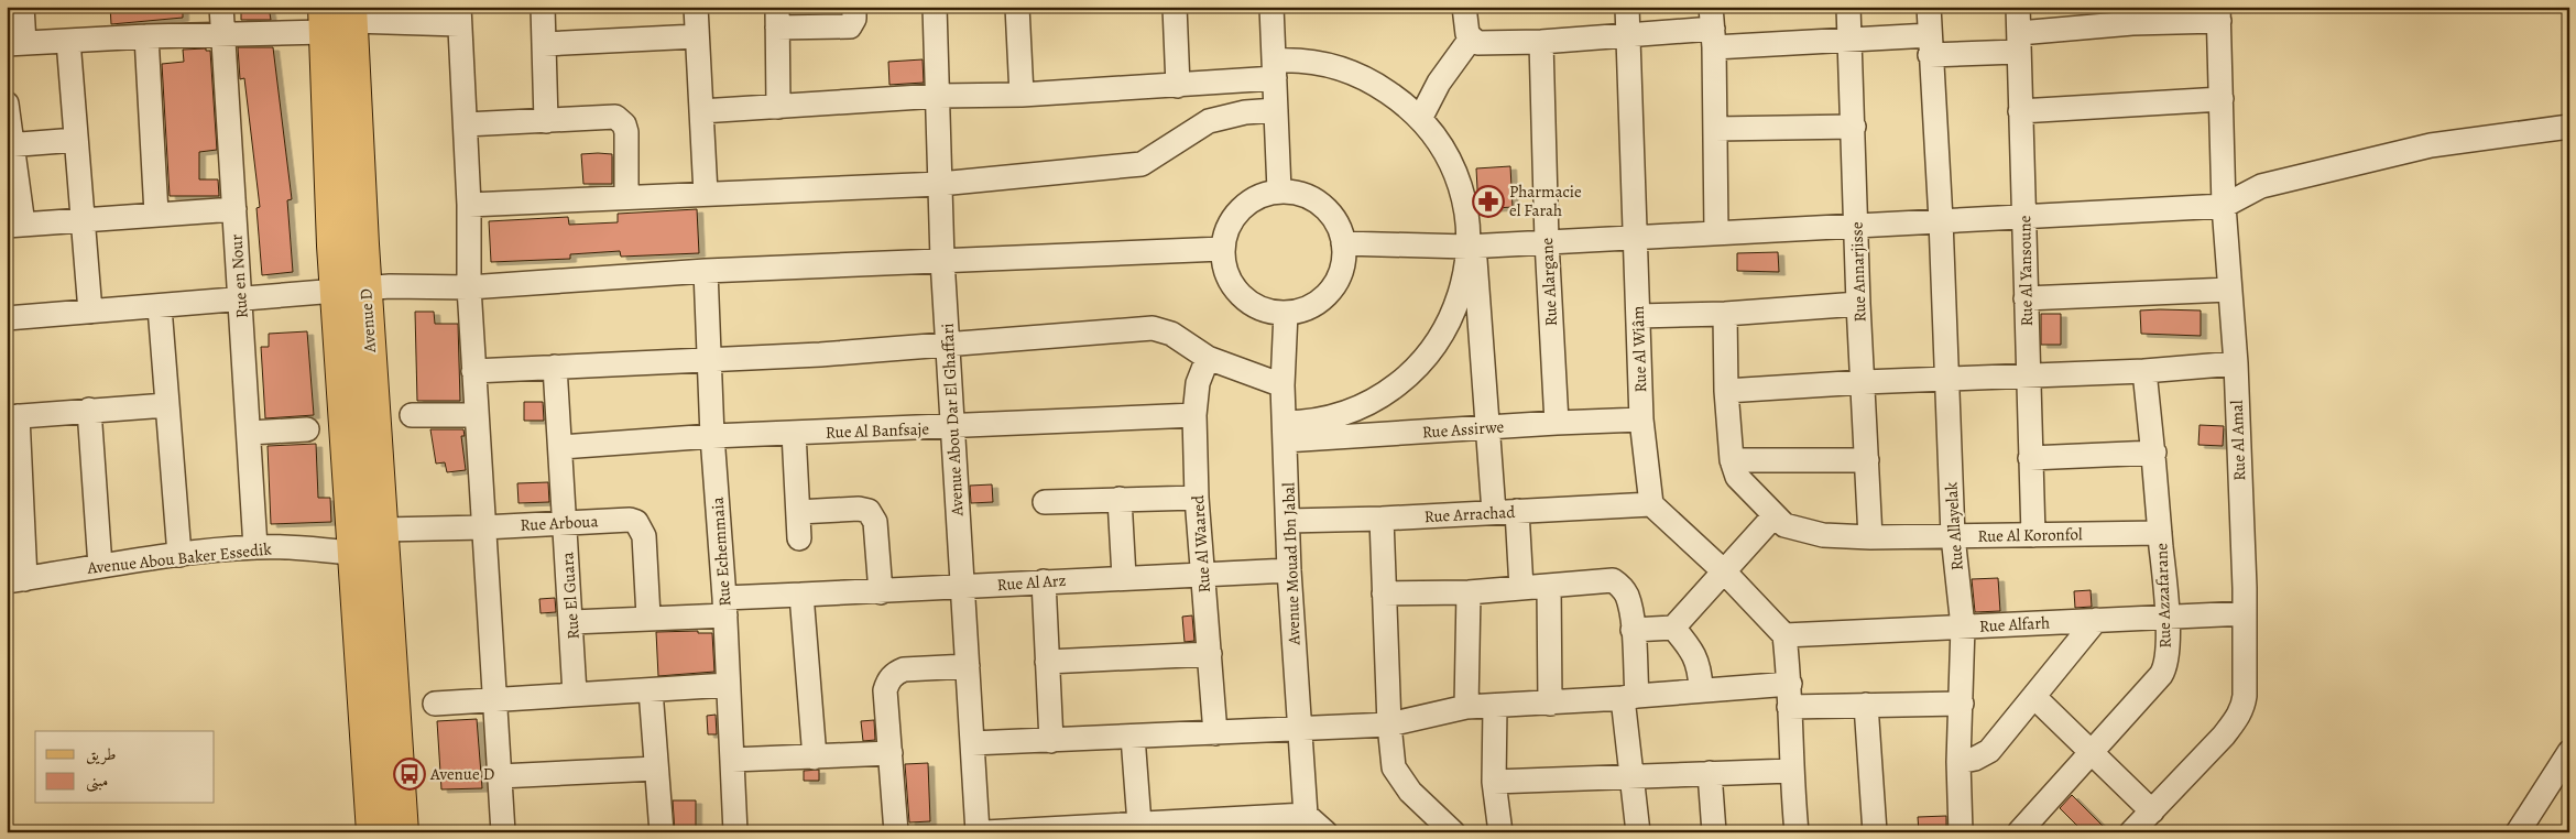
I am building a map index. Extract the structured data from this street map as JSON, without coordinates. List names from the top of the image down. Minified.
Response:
{"streets":{"main road":["Avenue D"],"street":["Rue Al Yansoune","Rue Annarjisse","Rue en Nour","Rue Alargane","Rue Al Wiâm","Avenue Abou Dar El Ghaffari","Rue Assirwe","Rue Al Banfsaje","Rue Al Amal","Rue Arrachad","Rue Arboua","Rue Allayelak","Rue Al Koronfol","Rue Al Waared","Rue Echemmaia","Avenue Abou Baker Essedik","Avenue Mouad Ibn Jabal","Rue Al Arz","Rue El Guara","Rue Azzafarane","Rue Alfarh"]},"crossings":[["Rue Al Yansoune","Rue Al Koronfol"],["Rue Annarjisse","Rue Al Koronfol"],["Rue en Nour","Avenue Abou Baker Essedik"],["Rue Alargane","Rue Assirwe"],["Avenue D","Rue Arboua"],["Avenue D","Avenue Abou Baker Essedik"],["Rue Al Wiâm","Rue Assirwe"],["Rue Al Wiâm","Rue Arrachad"],["Avenue Abou Dar El Ghaffari","Rue Al Banfsaje"],["Avenue Abou Dar El Ghaffari","Rue Al Arz"],["Rue Assirwe","Avenue Mouad Ibn Jabal"],["Rue Al Banfsaje","Rue Al Waared"],["Rue Al Banfsaje","Rue Echemmaia"],["Rue Al Banfsaje","Rue El Guara"],["Rue Al Amal","Rue Alfarh"],["Rue Arrachad","Avenue Mouad Ibn Jabal"],["Rue Arboua","Rue Al Arz"],["Rue Arboua","Rue El Guara"],["Rue Allayelak","Rue Al Koronfol"],["Rue Allayelak","Rue Alfarh"],["Rue Al Koronfol","Rue Azzafarane"],["Rue Al Waared","Rue Al Arz"],["Rue Echemmaia","Rue Al Arz"],["Avenue Mouad Ibn Jabal","Rue Al Arz"],["Rue Al Arz","Rue El Guara"],["Rue Azzafarane","Rue Alfarh"]],"places":{"pharmacy":["Pharmacie el Farah"],"bus stop":["Avenue D"]},"legend":["طريق","مبنى"]}
